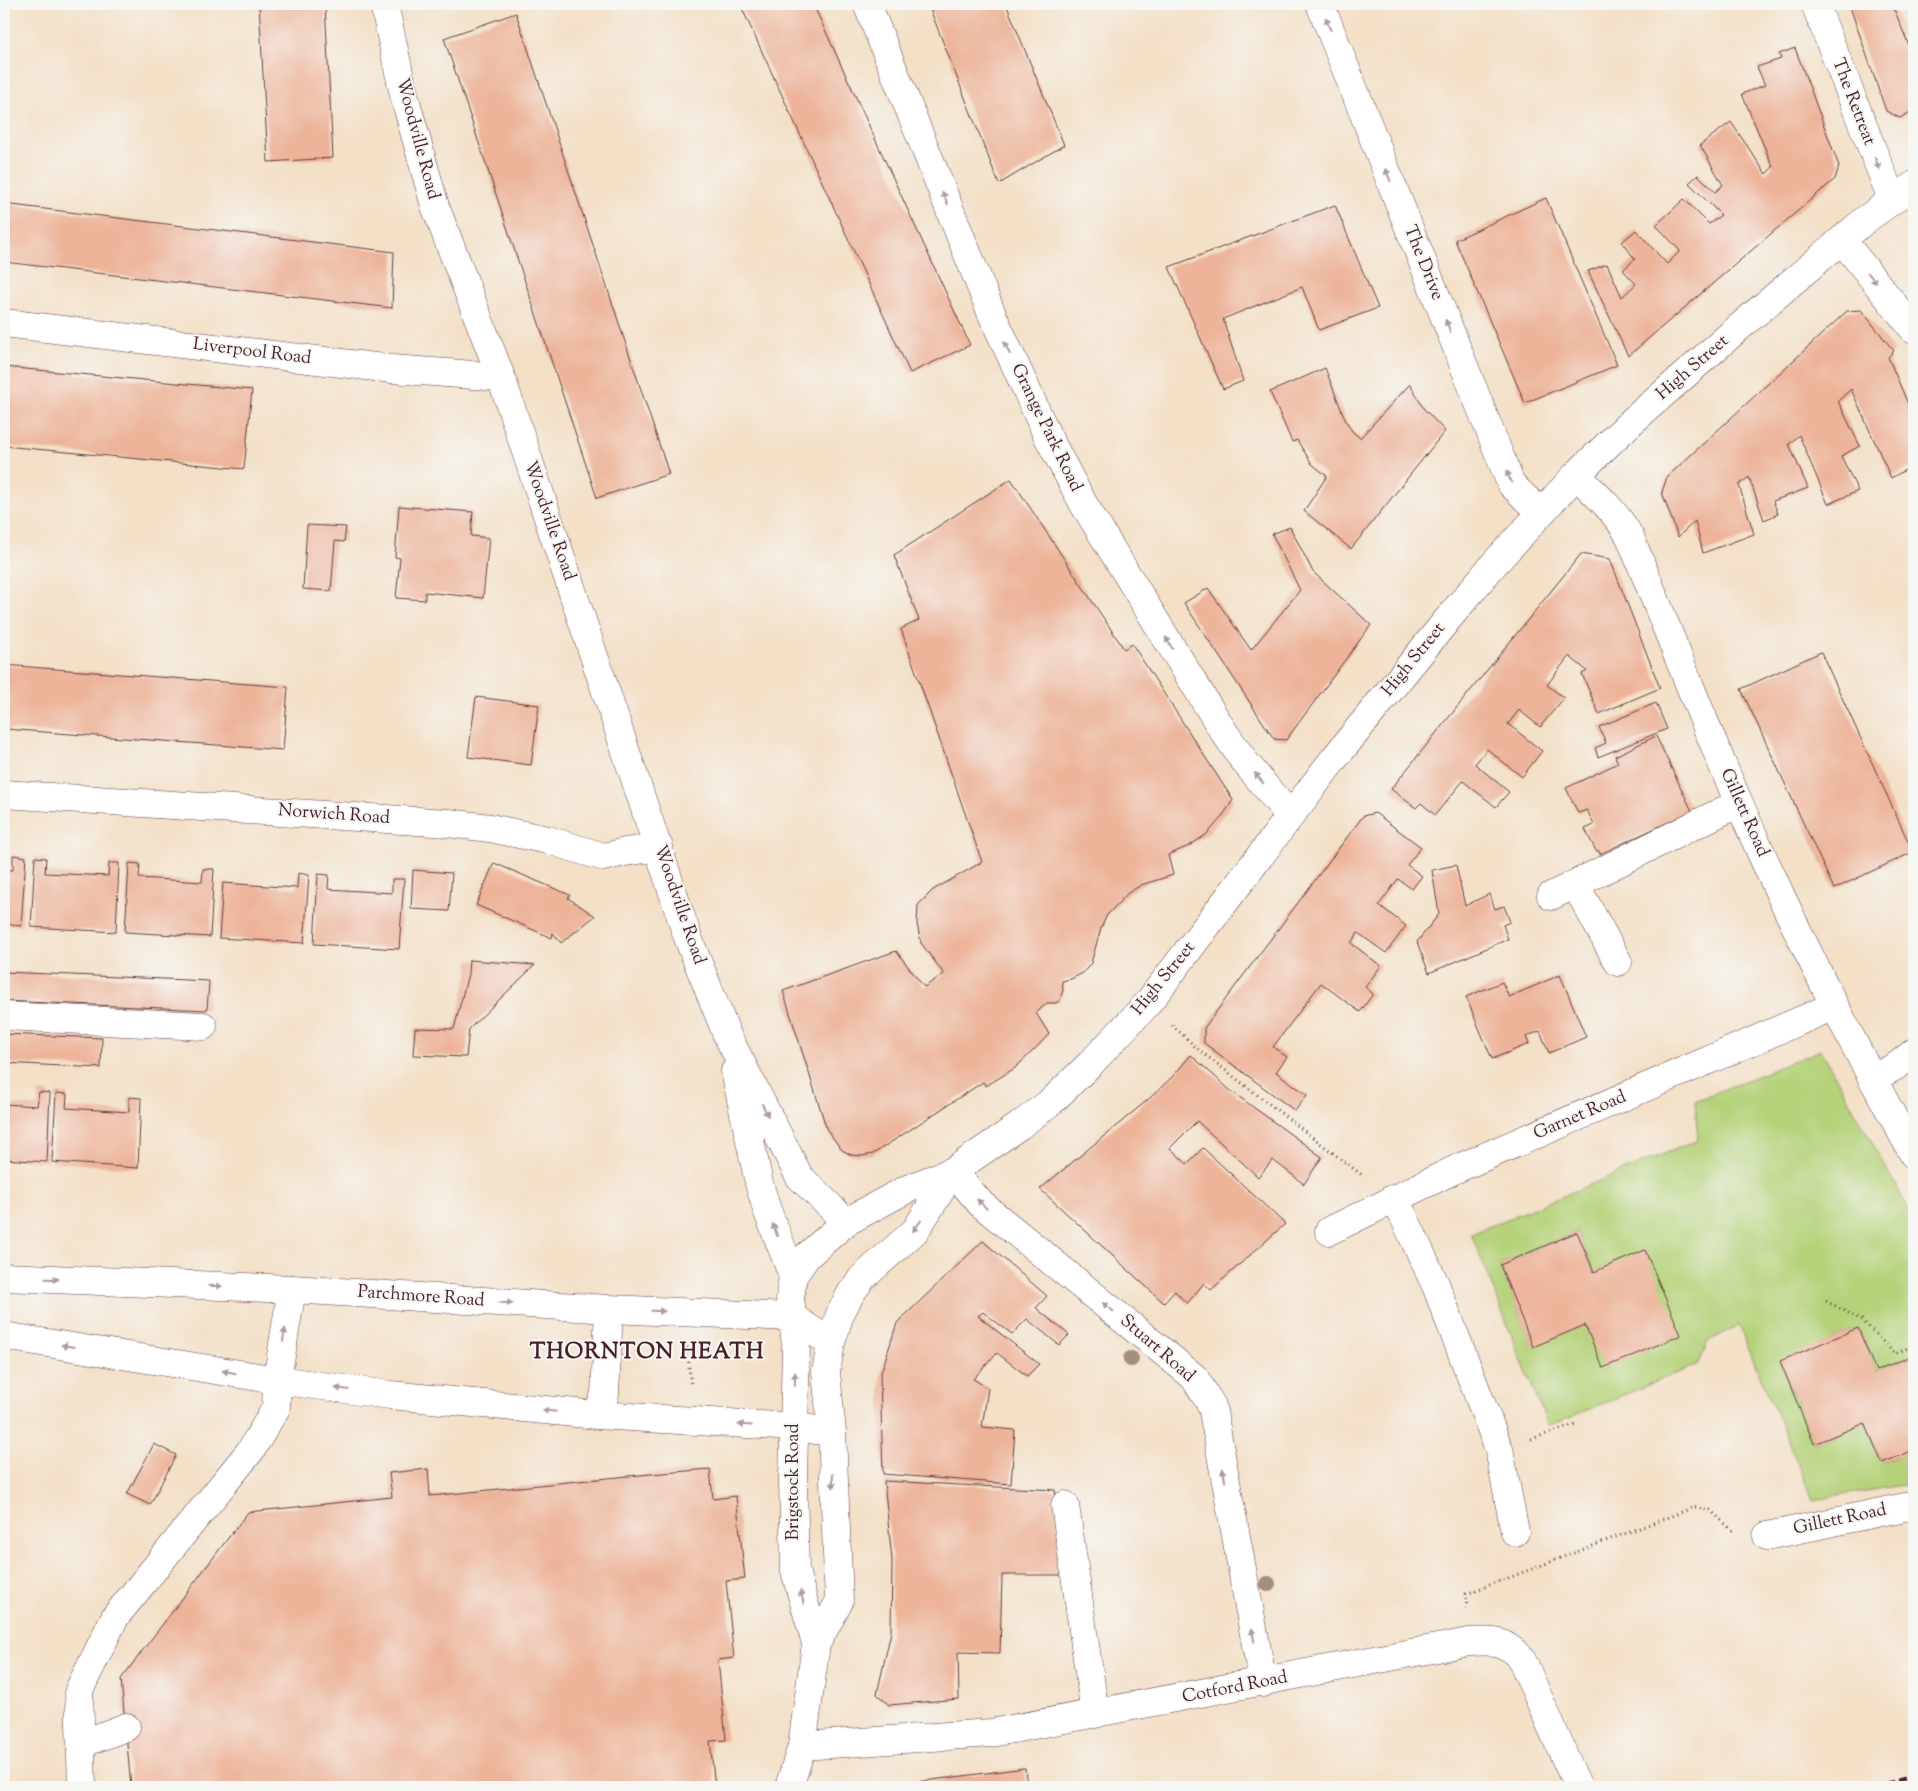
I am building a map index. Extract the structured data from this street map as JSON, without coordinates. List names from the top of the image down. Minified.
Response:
{"streets":{"street":["The Retreat","Woodville Road","The Drive","Liverpool Road","High Street","Grange Park Road","Gillett Road","Norwich Road","Garnet Road","Parchmore Road","Stuart Road","Brigstock Road","Cotford Road"]},"crossings":[["The Retreat","High Street"],["Woodville Road","Liverpool Road"],["Woodville Road","High Street"],["Woodville Road","Norwich Road"],["The Drive","High Street"],["High Street","Grange Park Road"],["High Street","Gillett Road"],["High Street","Parchmore Road"],["High Street","Stuart Road"],["High Street","Brigstock Road"],["Gillett Road","Garnet Road"],["Parchmore Road","Brigstock Road"],["Stuart Road","Cotford Road"],["Brigstock Road","Cotford Road"]],"one_way":["The Retreat","The Drive","Grange Park Road"],"districts":["THORNTON HEATH"]}
